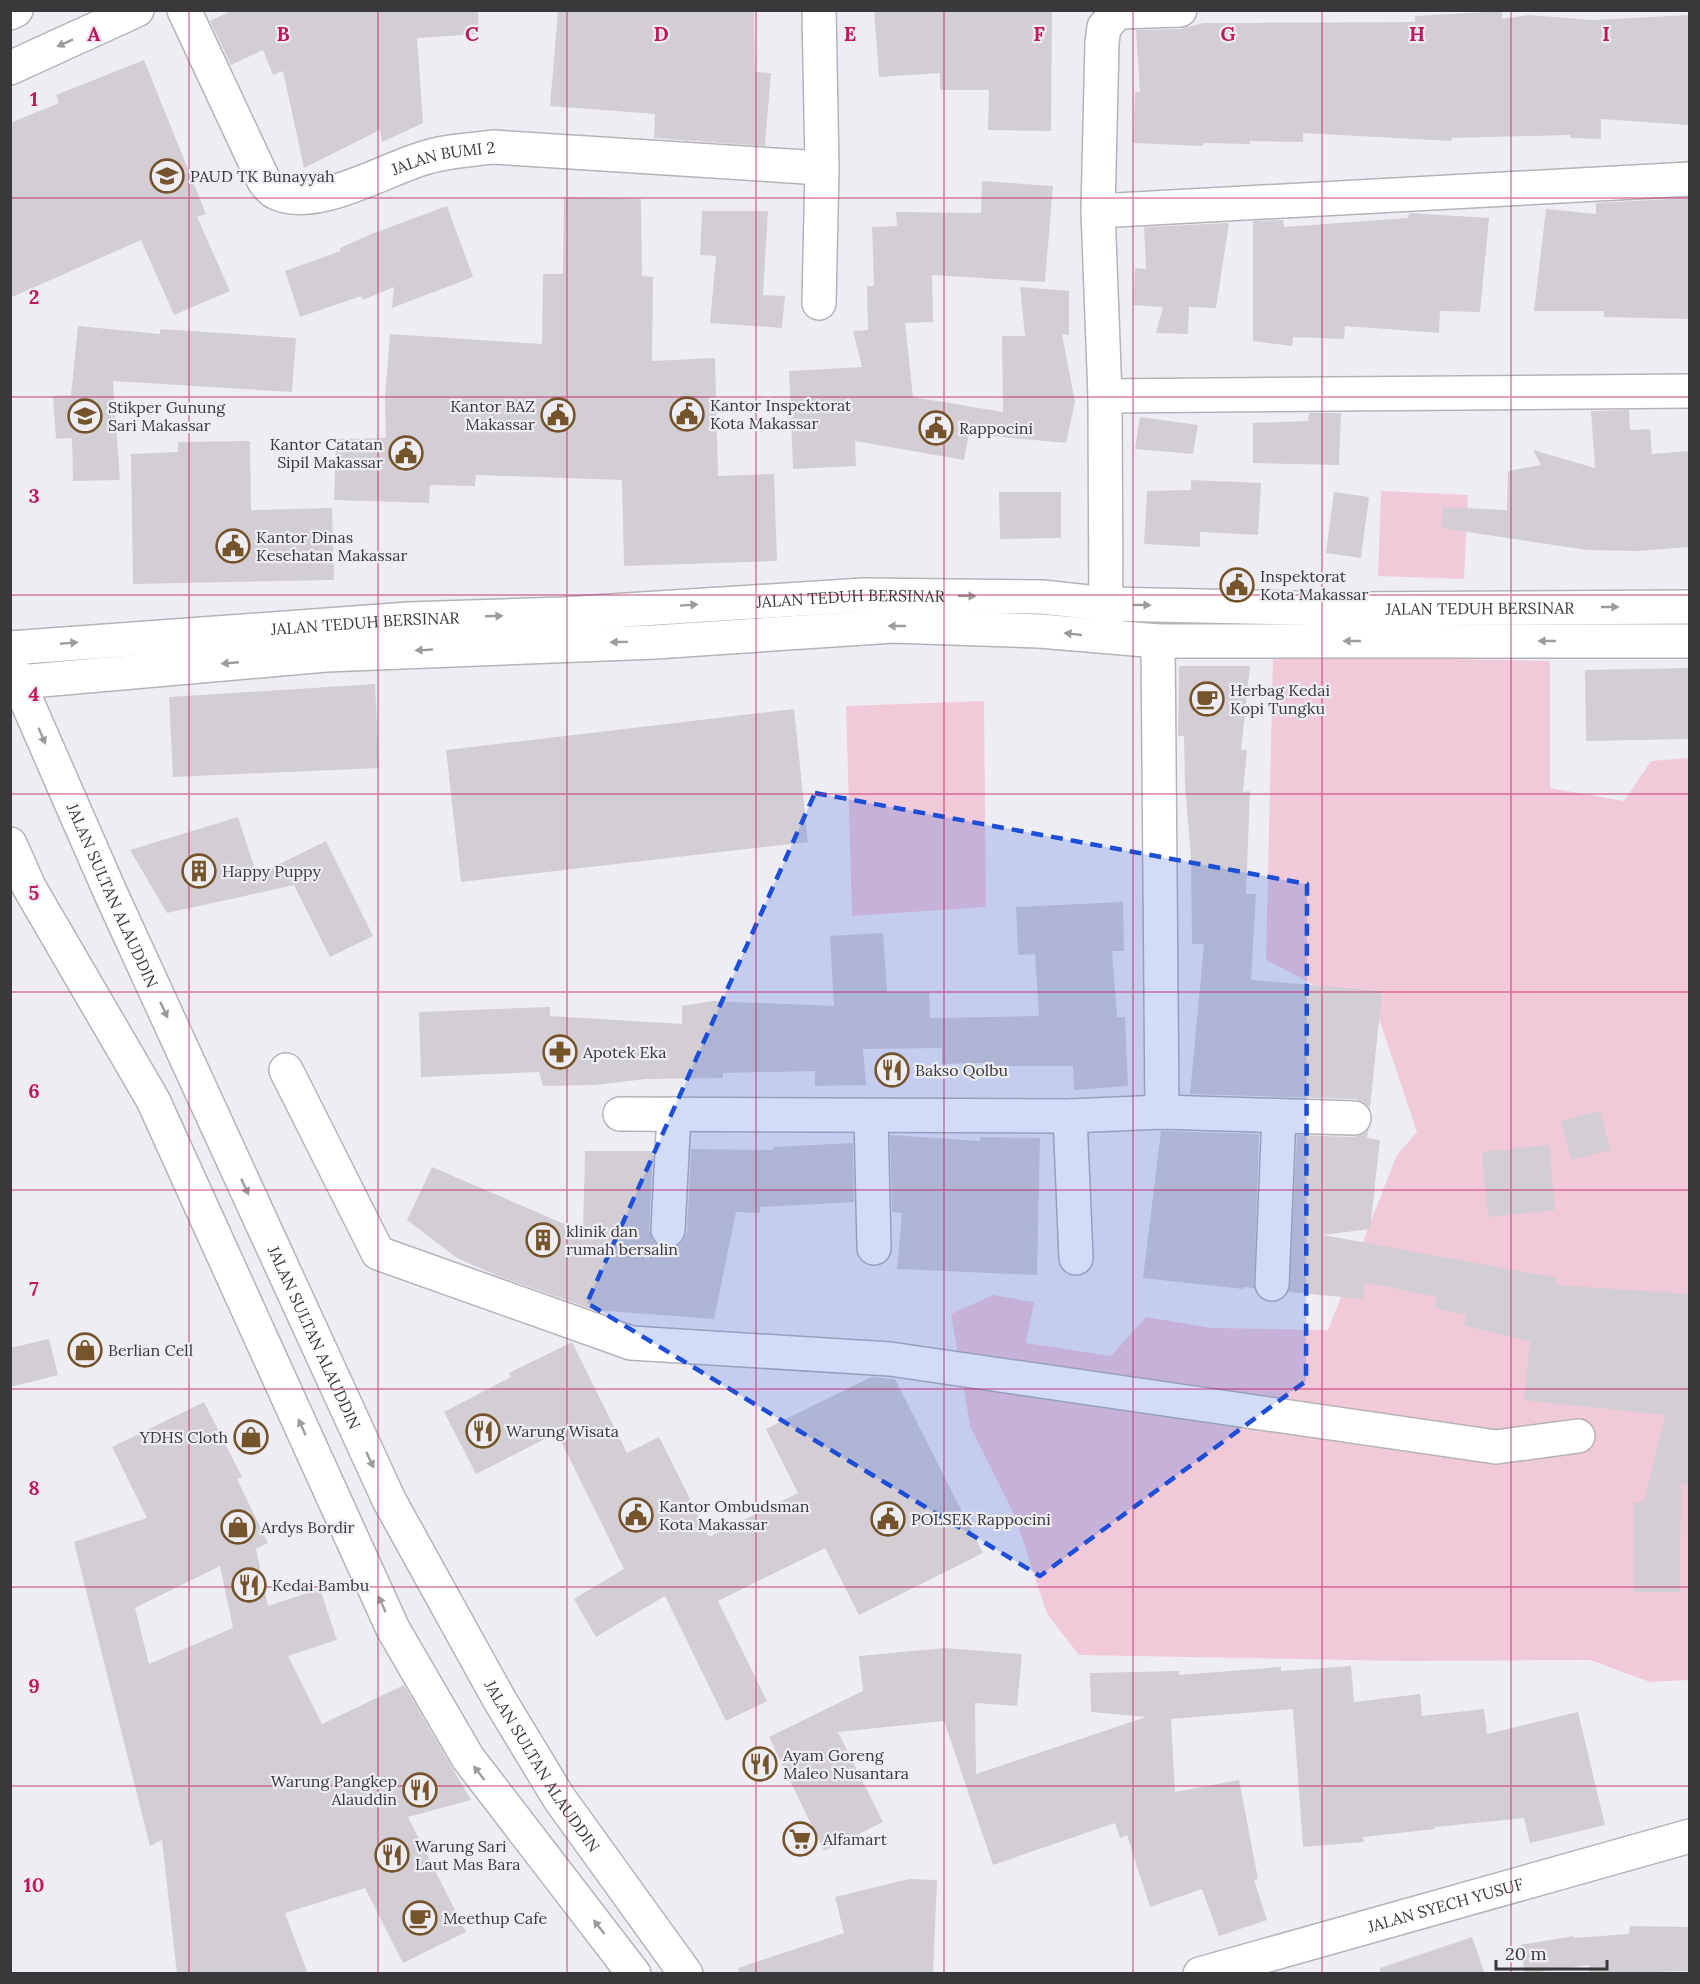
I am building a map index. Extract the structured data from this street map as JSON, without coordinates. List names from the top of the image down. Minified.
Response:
{"streets":{"main road":["JALAN BUMI 2","JALAN TEDUH BERSINAR","JALAN SULTAN ALAUDDIN","JALAN SYECH YUSUF"]},"crossings":[["JALAN TEDUH BERSINAR","JALAN SULTAN ALAUDDIN"]],"places":{"school or university":["PAUD TK Bunayyah","Stikper Gunung Sari Makassar"],"public building":["Kantor Inspektorat Kota Makassar","Kantor BAZ Makassar","Rappocini","Kantor Catatan Sipil Makassar","Kantor Dinas Kesehatan Makassar","Inspektorat Kota Makassar","Kantor Ombudsman Kota Makassar","POLSEK Rappocini"],"cafe":["Herbag Kedai Kopi Tungku","Meethup Cafe"],"building":["Happy Puppy","klinik dan rumah bersalin"],"pharmacy":["Apotek Eka"],"restaurant":["Bakso Qolbu","Warung Wisata","Kedai Bambu","Ayam Goreng Maleo Nusantara","Warung Pangkep Alauddin","Warung Sari Laut Mas Bara"],"shop":["Berlian Cell","YDHS Cloth","Ardys Bordir"],"supermarket":["Alfamart"]},"scale_bar":"20 m","grid":{"columns":["A","B","C","D","E","F","G","H","I"],"rows":["1","2","3","4","5","6","7","8","9","10"]}}
